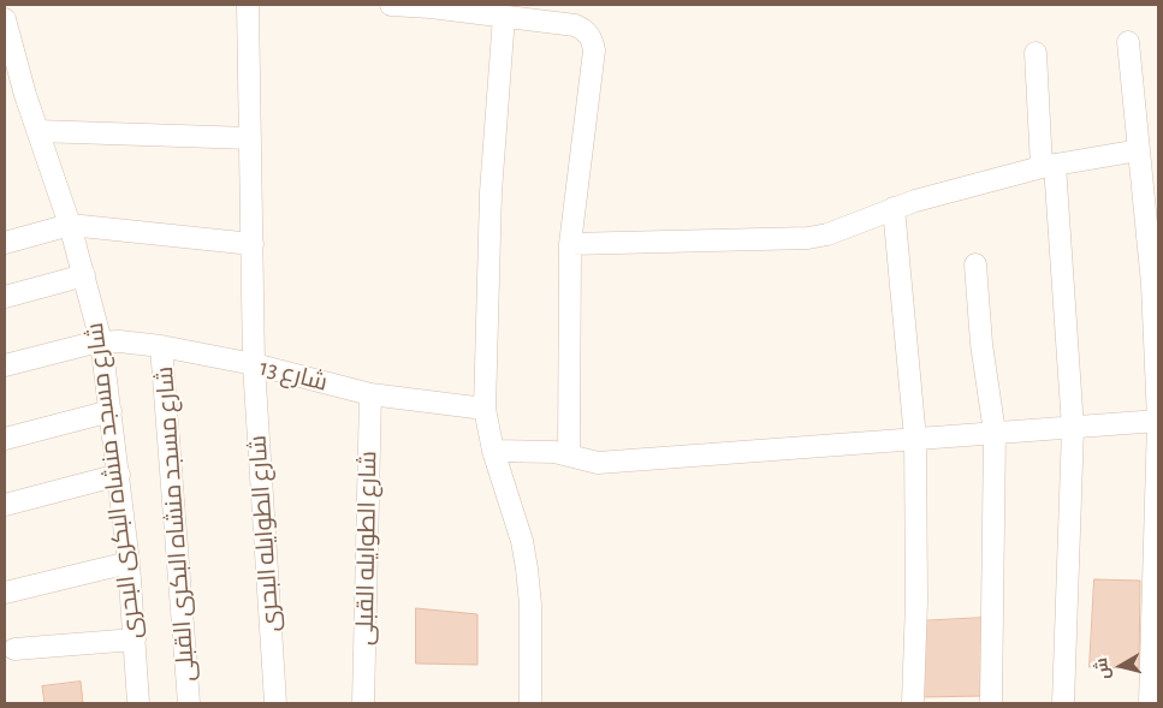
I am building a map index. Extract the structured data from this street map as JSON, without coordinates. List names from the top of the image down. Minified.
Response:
{"streets":{"street":["شارع 13","شارع مسجد منشاه البكرى البحرى","شارع مسجد منشاه البكرى القبلى","شارع الطوايله البحرى","شارع الطوايله القبلى"]},"crossings":[["شارع 13","شارع مسجد منشاه البكرى البحرى"],["شارع 13","شارع مسجد منشاه البكرى القبلى"],["شارع 13","شارع الطوايله البحرى"],["شارع 13","شارع الطوايله القبلى"]],"north":"left"}
